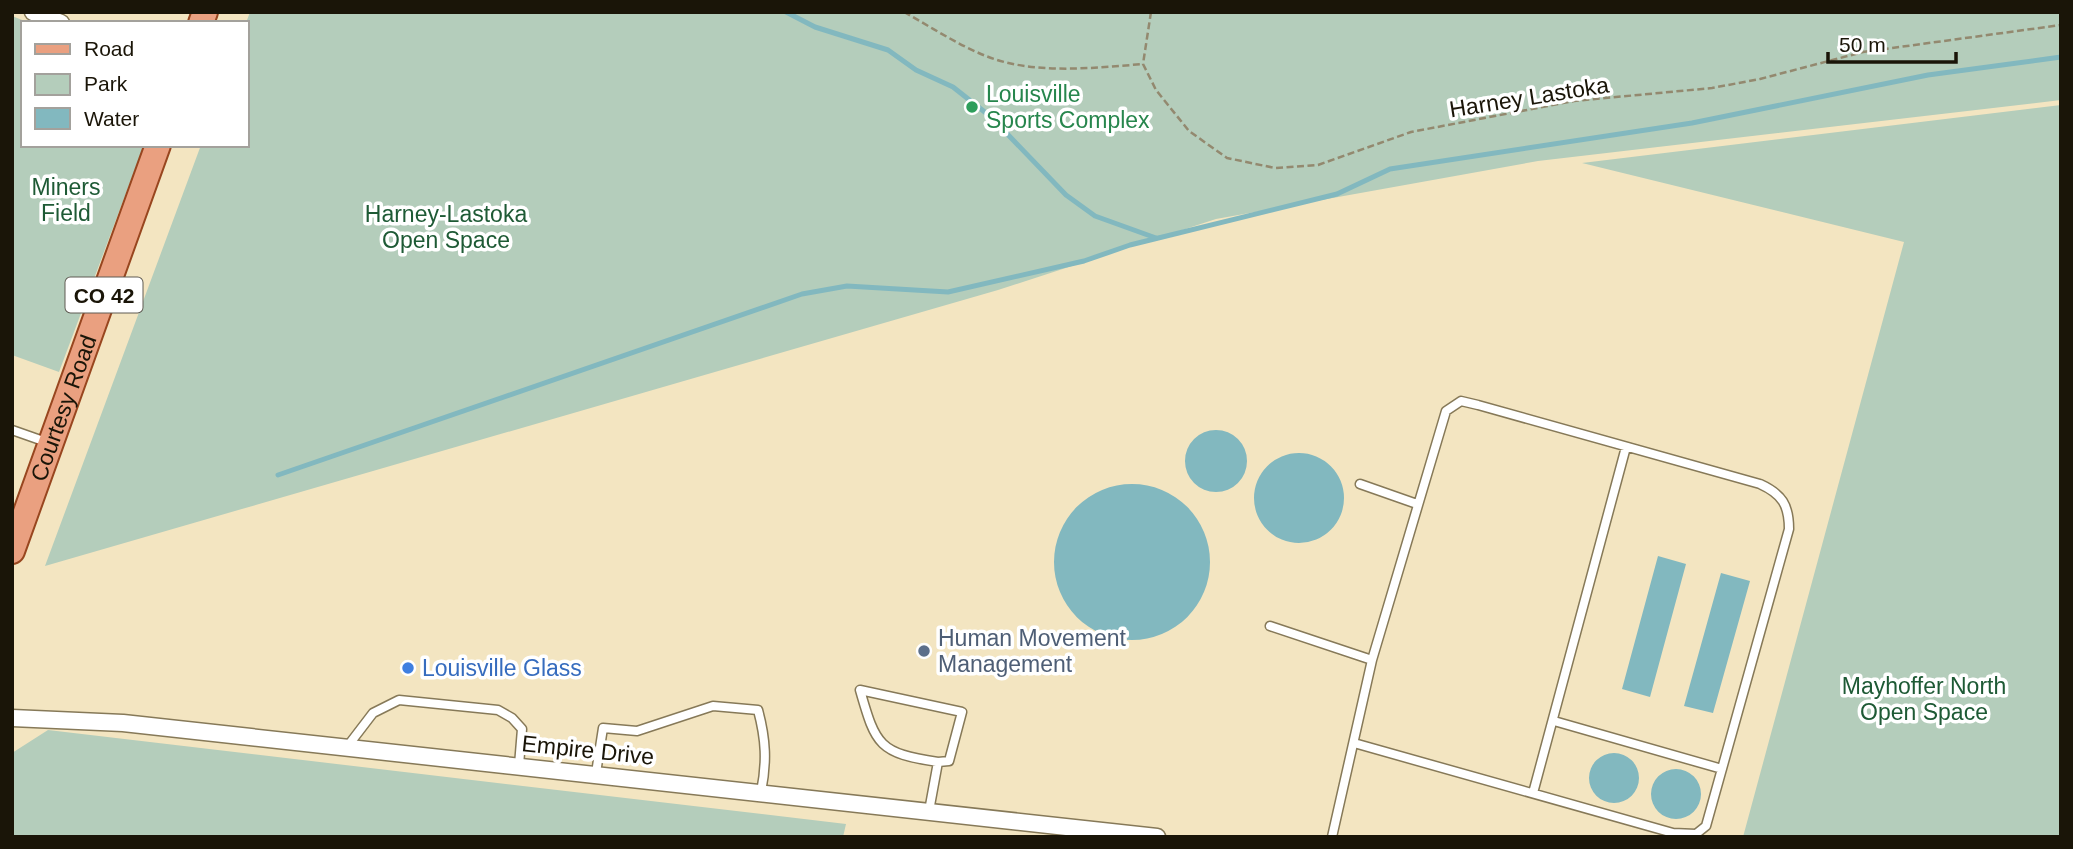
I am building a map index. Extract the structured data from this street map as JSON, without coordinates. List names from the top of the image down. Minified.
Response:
{"streets":{"main road":["CO 42","Courtesy Road"],"street":["Empire Drive"],"path":["Harney Lastoka"]},"parks":["Miners Field","Harney-Lastoka Open Space","Mayhoffer North Open Space"],"places":["Louisville Sports Complex","Human Movement Management","Louisville Glass"],"legend":["Road","Park","Water"],"scale_bar":"50 m"}
